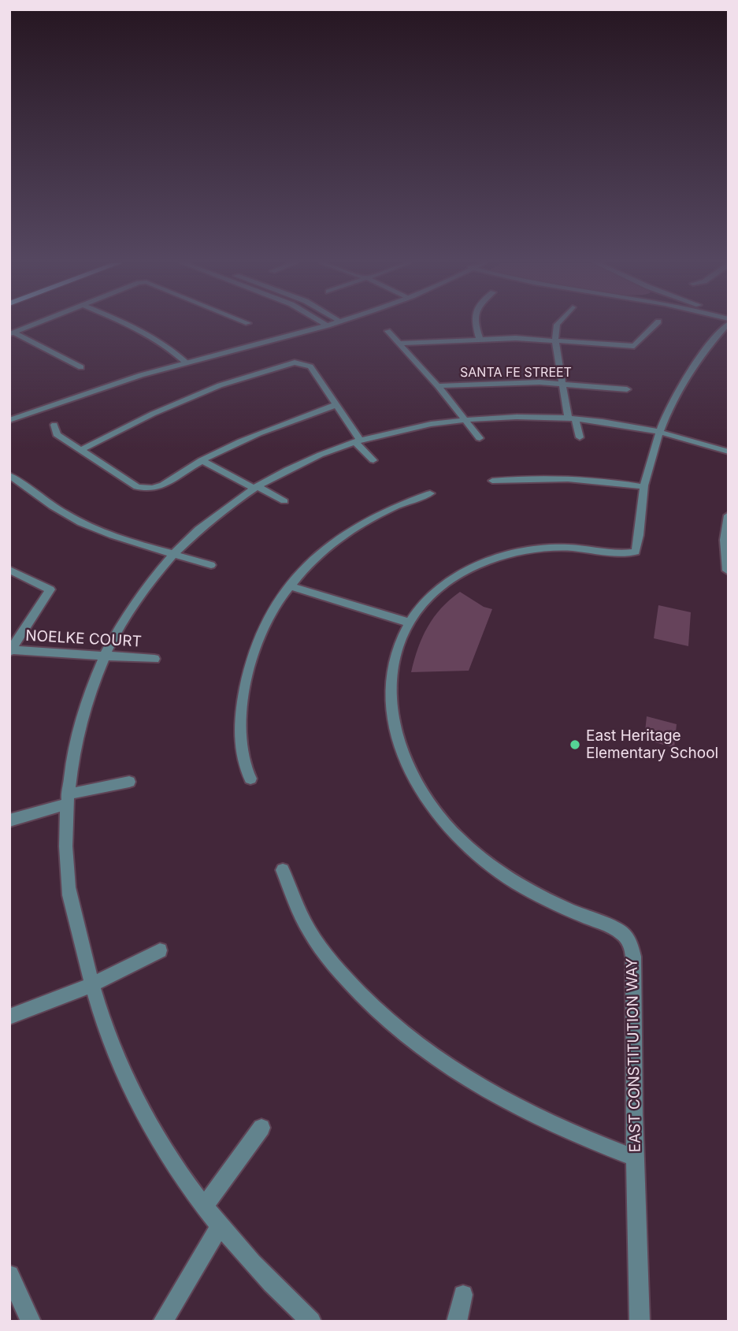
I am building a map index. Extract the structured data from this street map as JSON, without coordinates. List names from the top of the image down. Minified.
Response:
{"streets":{"street":["SANTA FE STREET","NOELKE COURT","EAST CONSTITUTION WAY"]},"places":["East Heritage Elementary School"]}
